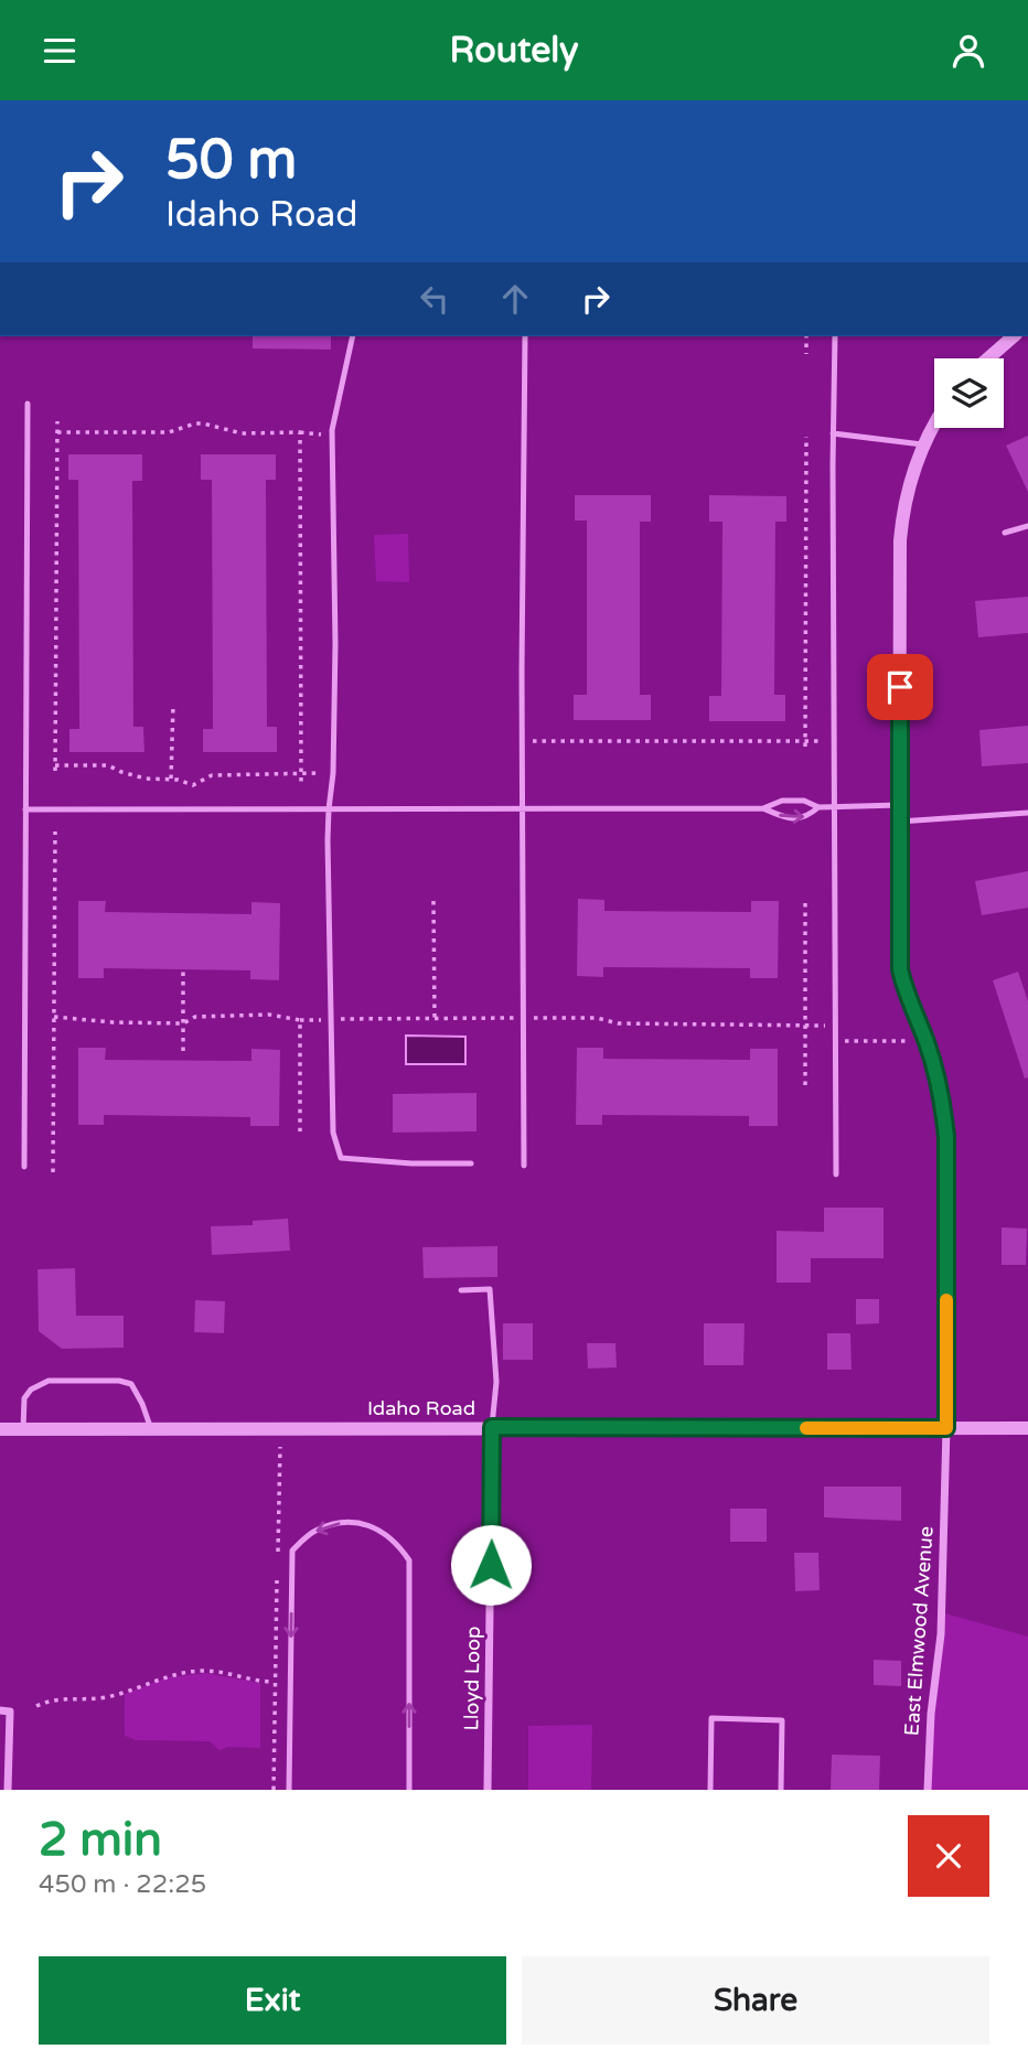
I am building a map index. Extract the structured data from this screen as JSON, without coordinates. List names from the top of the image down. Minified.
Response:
{"streets":{"street":["Idaho Road","East Elmwood Avenue","Lloyd Loop"]},"crossings":[["Idaho Road","East Elmwood Avenue"],["Idaho Road","Lloyd Loop"]],"page":{"header":"Routely","turn":["50 m","Idaho Road"],"heading":["2 min","450 m · 22:25"],"buttons":["Exit","Share"]}}
